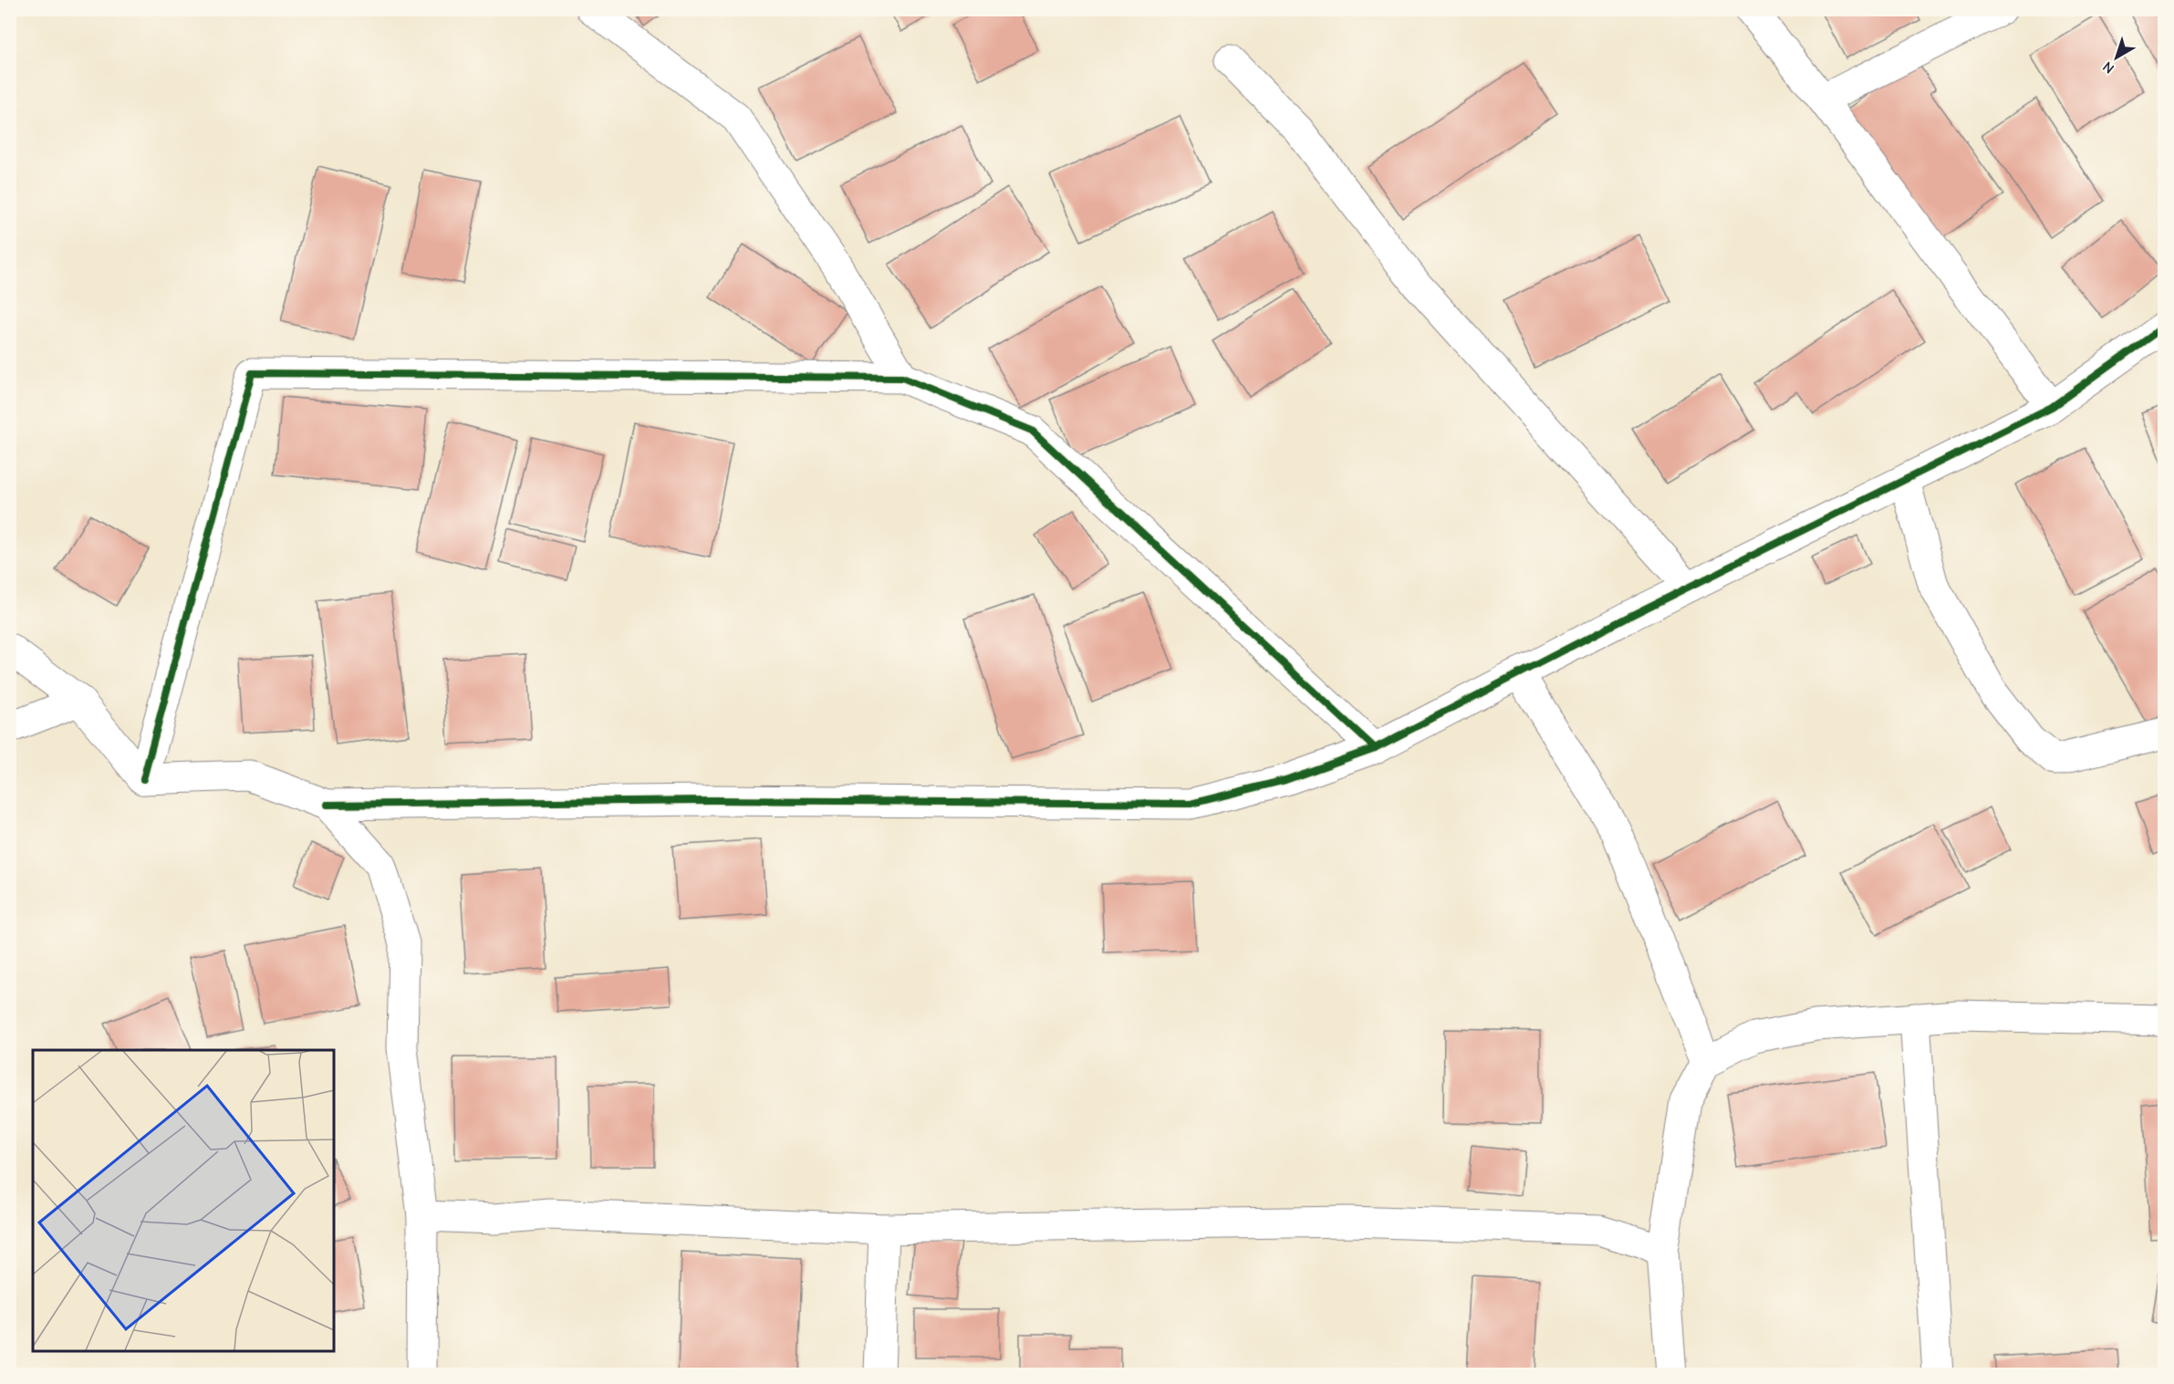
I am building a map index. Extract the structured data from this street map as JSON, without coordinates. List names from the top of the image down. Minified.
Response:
{"north":"bottom left"}
